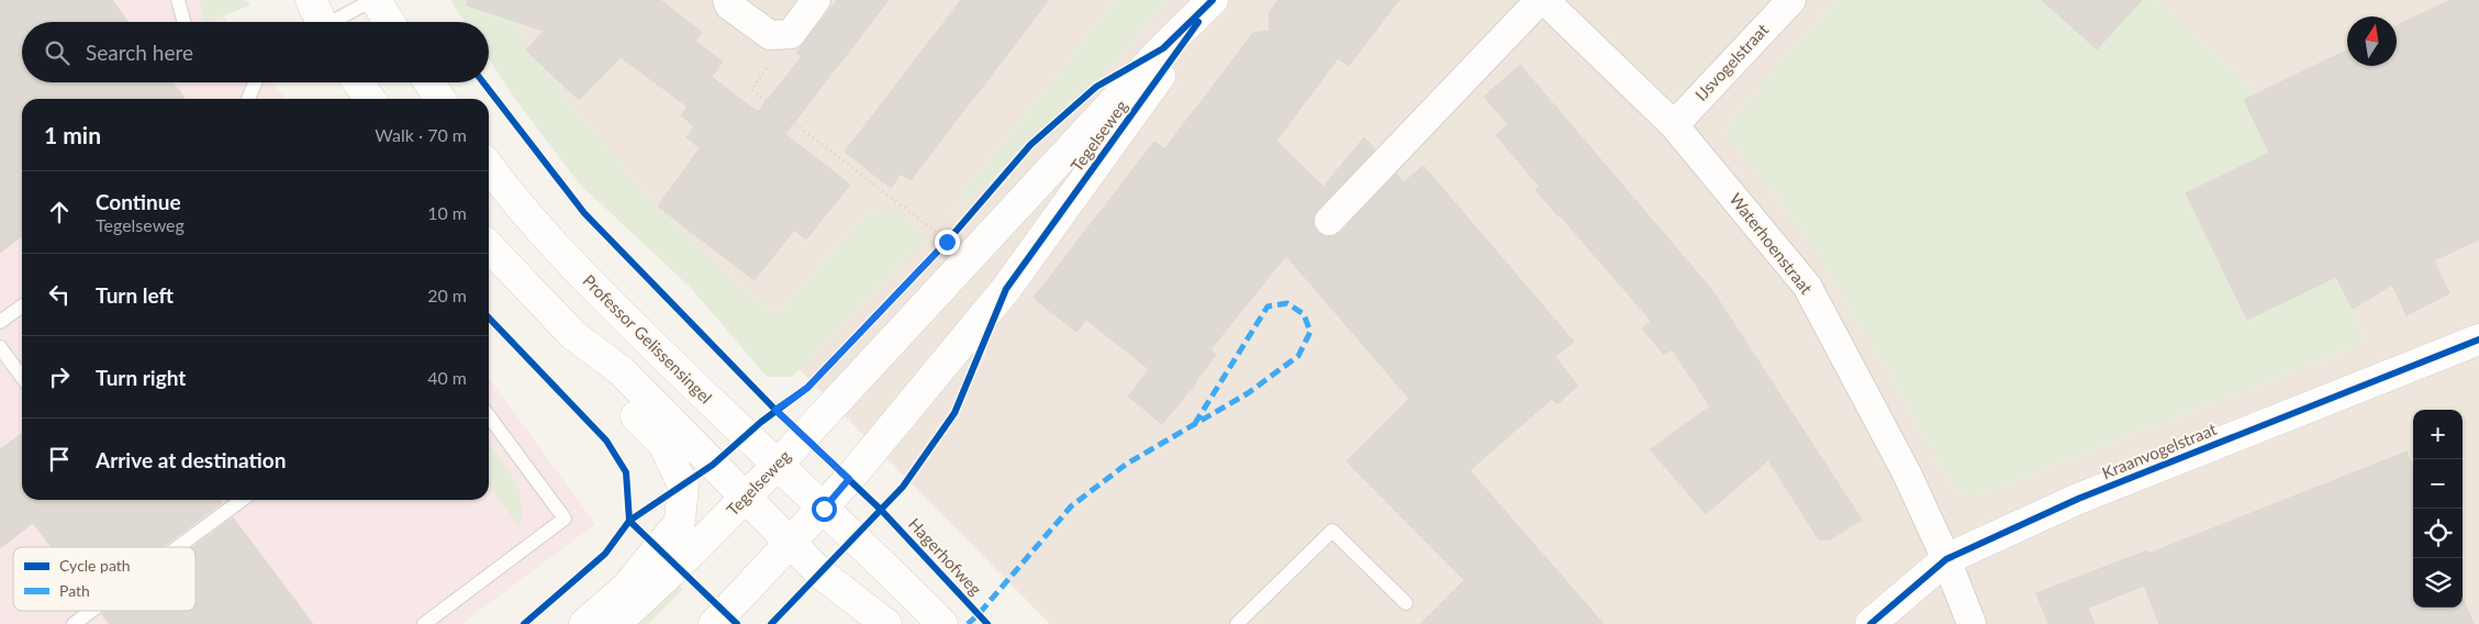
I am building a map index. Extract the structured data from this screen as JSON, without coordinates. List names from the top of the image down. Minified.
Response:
{"streets":{"street":["IJsvogelstraat","Tegelseweg","Waterhoenstraat","Professor Gelissensingel","Kraanvogelstraat"],"cycle path":["Hagerhofweg"]},"crossings":[["IJsvogelstraat","Waterhoenstraat"],["Tegelseweg","Professor Gelissensingel"],["Waterhoenstraat","Kraanvogelstraat"]],"legend":["Cycle path","Path"],"north":"top","page":{"search":"Search here","heading":["1 min","Walk · 70 m"],"list":[["Continue","Tegelseweg","10 m"],["Turn left","20 m"],["Turn right","40 m"],"Arrive at destination"],"map_buttons":["+","−"]}}
